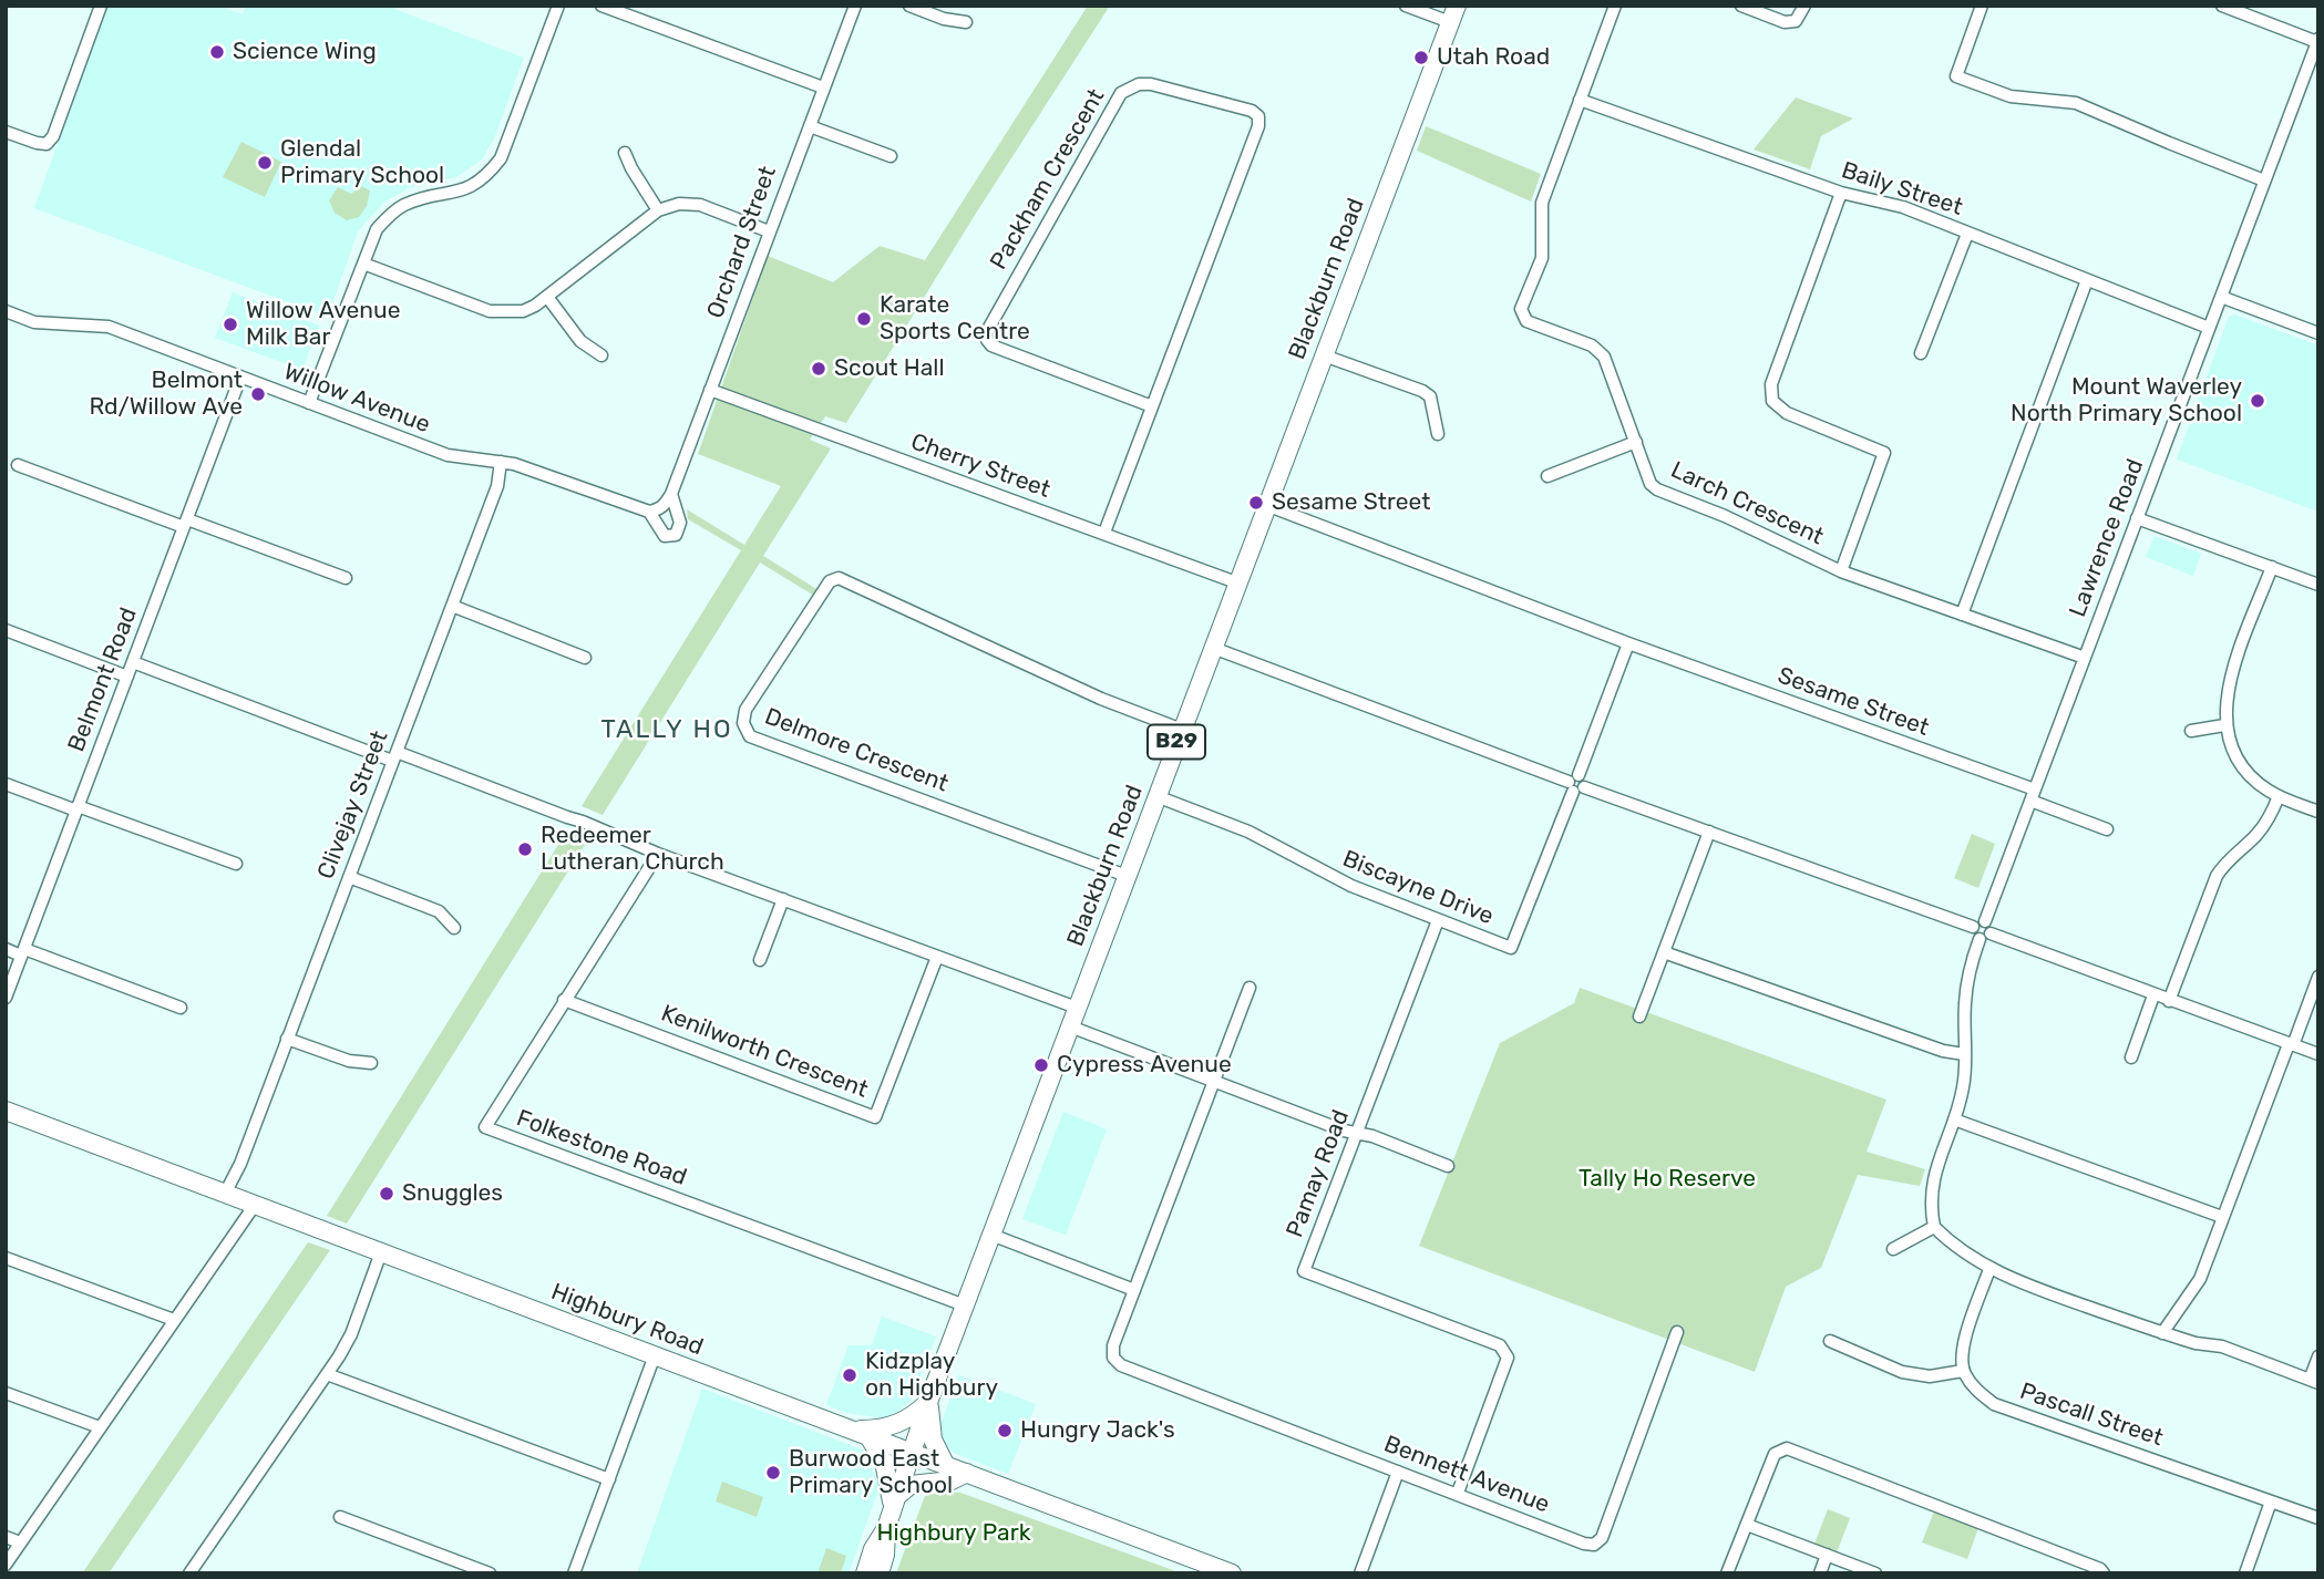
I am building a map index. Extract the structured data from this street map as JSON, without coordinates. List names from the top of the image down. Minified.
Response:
{"streets":{"main road":["Blackburn Road","B29","Highbury Road"],"street":["Packham Crescent","Baily Street","Orchard Street","Willow Avenue","Cherry Street","Larch Crescent","Lawrence Road","Belmont Road","Sesame Street","Delmore Crescent","Clivejay Street","Biscayne Drive","Kenilworth Crescent","Folkestone Road","Pamay Road","Pascall Street","Bennett Avenue"]},"crossings":[["Baily Street","Larch Crescent"],["Baily Street","Lawrence Road"],["Orchard Street","Willow Avenue"],["Orchard Street","Cherry Street"],["Blackburn Road","Cherry Street"],["Blackburn Road","Sesame Street"],["Blackburn Road","Delmore Crescent"],["Blackburn Road","Biscayne Drive"],["Blackburn Road","Folkestone Road"],["Blackburn Road","Highbury Road"],["Willow Avenue","Belmont Road"],["Willow Avenue","Clivejay Street"],["Larch Crescent","Lawrence Road"],["Lawrence Road","Sesame Street"],["Clivejay Street","Highbury Road"],["Biscayne Drive","Pamay Road"],["Kenilworth Crescent","Folkestone Road"],["Pamay Road","Bennett Avenue"]],"districts":["TALLY HO"],"parks":["Tally Ho Reserve","Highbury Park"],"places":["Science Wing","Utah Road","Glendal Primary School","Karate Sports Centre","Willow Avenue Milk Bar","Scout Hall","Belmont Rd/Willow Ave","Mount Waverley North Primary School","Sesame Street","Redeemer Lutheran Church","Cypress Avenue","Snuggles","Kidzplay on Highbury","Hungry Jack's","Burwood East Primary School"]}
